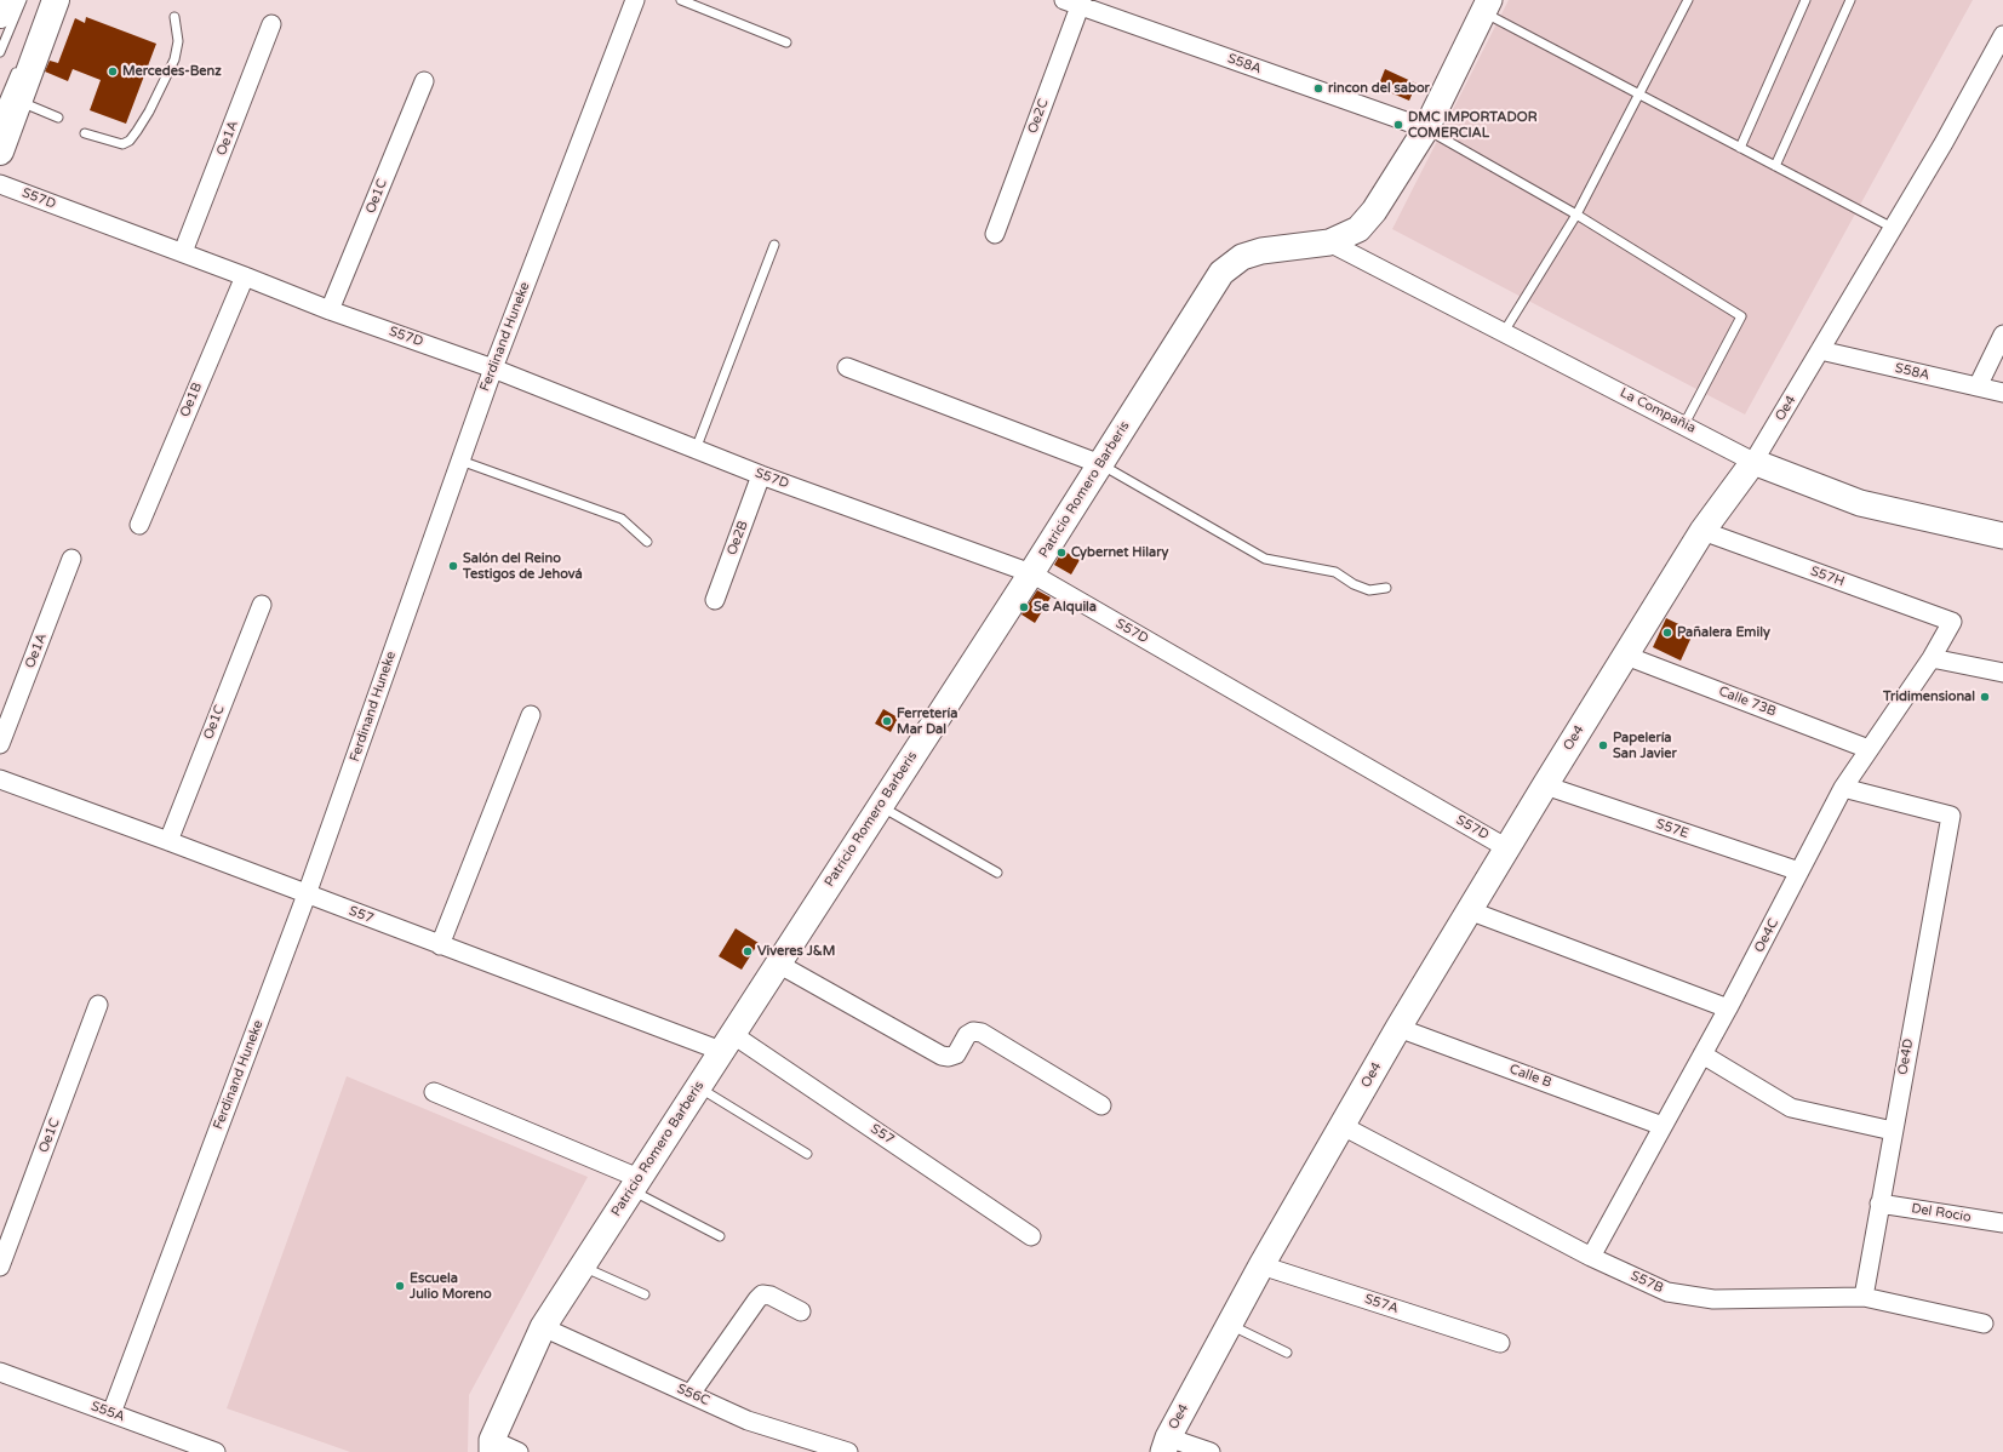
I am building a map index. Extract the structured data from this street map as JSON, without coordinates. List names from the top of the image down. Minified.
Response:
{"streets":{"street":["S58A","Oe2C","Oe1A","Oe1C","S57D","Ferdinand Huneke","Oe1B","Oe4","La Compañia","Patricio Romero Barberis","Oe2B","S57H","Calle 73B","S57E","S57","Oe4C","Oe4D","Calle B","Del Rocio","S57B","S57A","S56C","S55A"]},"crossings":[["S58A","Oe2C"],["S58A","Oe4"],["S58A","Patricio Romero Barberis"],["Oe1A","S57D"],["Oe1C","S57D"],["Oe1C","S57"],["S57D","Ferdinand Huneke"],["S57D","Oe1B"],["S57D","Oe4"],["S57D","Patricio Romero Barberis"],["S57D","Oe2B"],["Ferdinand Huneke","S57"],["Ferdinand Huneke","S55A"],["Oe4","La Compañia"],["Oe4","S57H"],["Oe4","Calle 73B"],["Oe4","S57E"],["Oe4","Calle B"],["Oe4","S57B"],["Oe4","S57A"],["La Compañia","Patricio Romero Barberis"],["Patricio Romero Barberis","S57"],["Patricio Romero Barberis","S56C"],["S57H","Oe4C"],["Calle 73B","Oe4C"],["S57E","Oe4C"],["Oe4C","Oe4D"],["Oe4C","Calle B"],["Oe4C","S57B"],["Oe4D","Del Rocio"],["Oe4D","S57B"]],"places":["Mercedes-Benz","rincon del sabor","DMC IMPORTADOR COMERCIAL","Cybernet Hilary","Salón del Reino Testigos de Jehová","Se Alquila","Pañalera Emily","Tridimensional","Ferretería Mar Dal","Papelería San Javier","Viveres J&M","Escuela Julio Moreno"]}
